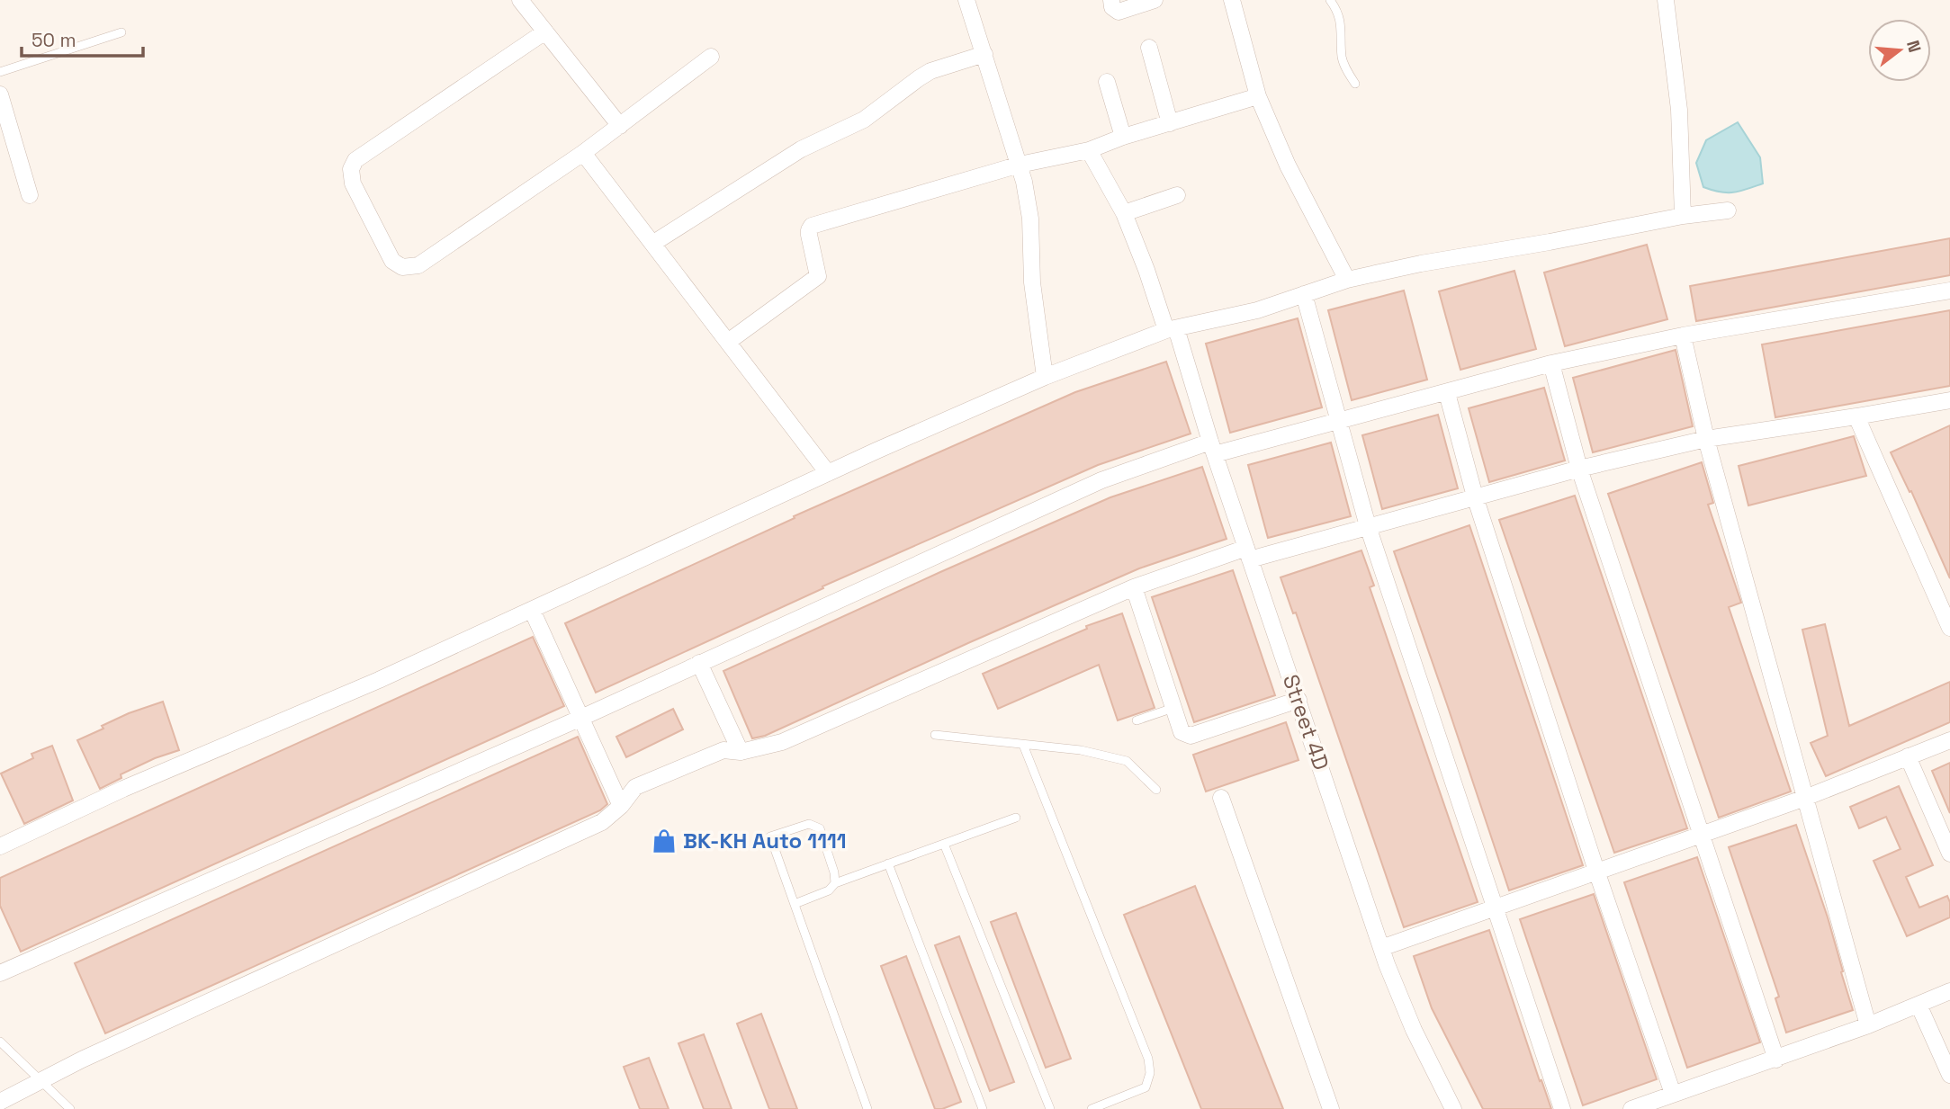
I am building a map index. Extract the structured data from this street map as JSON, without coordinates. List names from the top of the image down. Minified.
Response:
{"streets":{"street":["Street 4D"]},"places":{"shop":["BK-KH Auto 1111"]},"scale_bar":"50 m","north":"right"}
